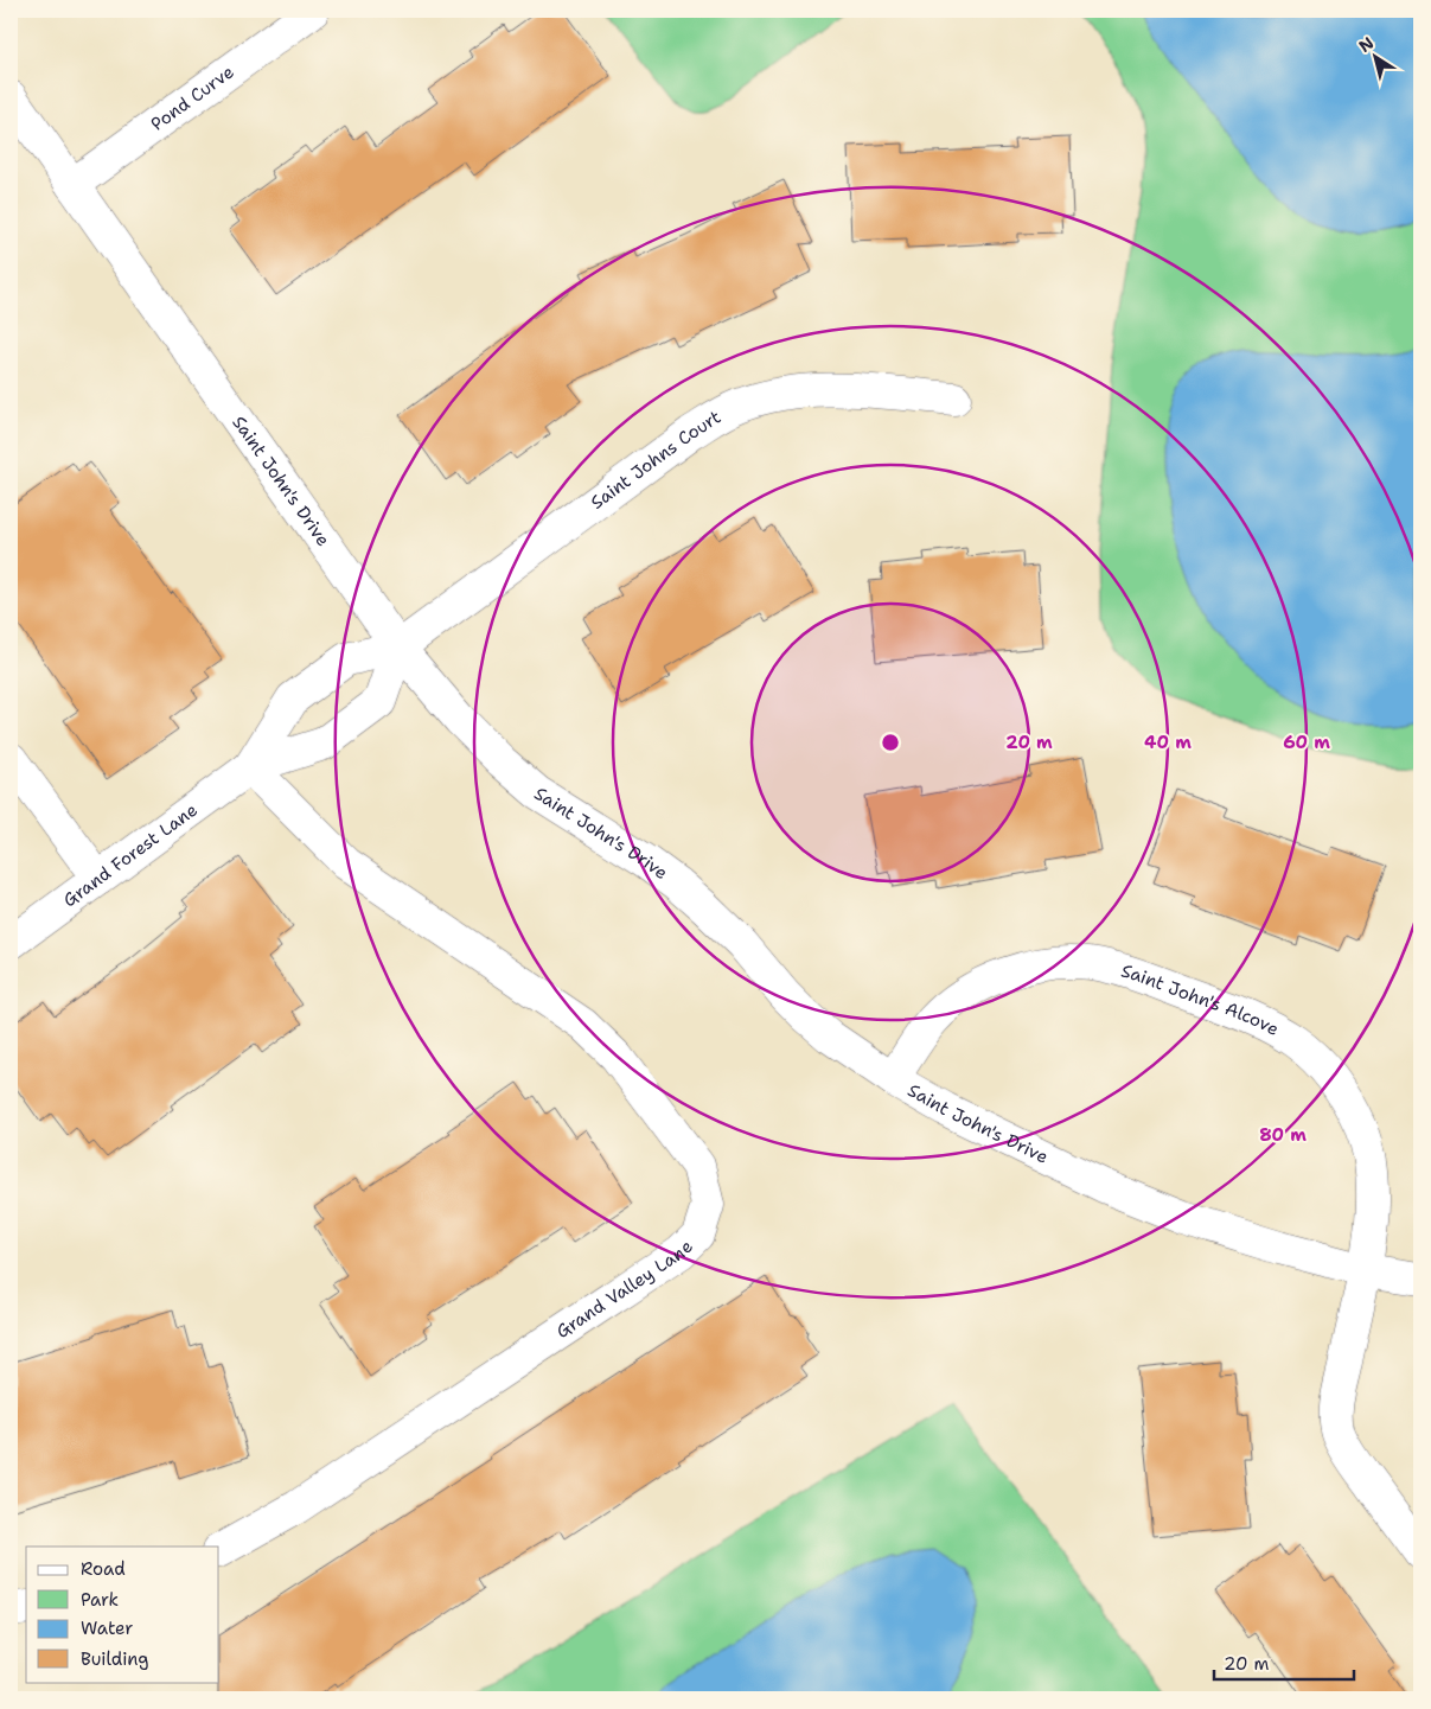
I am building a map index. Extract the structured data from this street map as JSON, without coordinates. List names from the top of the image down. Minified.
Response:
{"streets":{"street":["Pond Curve","Saint Johns Court","Saint John's Drive","Grand Forest Lane","Saint John's Alcove","Grand Valley Lane"]},"crossings":[["Pond Curve","Saint John's Drive"],["Saint Johns Court","Saint John's Drive"],["Saint Johns Court","Grand Forest Lane"],["Saint John's Drive","Grand Forest Lane"],["Saint John's Drive","Saint John's Alcove"],["Grand Forest Lane","Grand Valley Lane"]],"legend":["Road","Park","Water","Building"],"scale_bar":"20 m","north":"top left","rings":["20 m","40 m","60 m","80 m"]}
